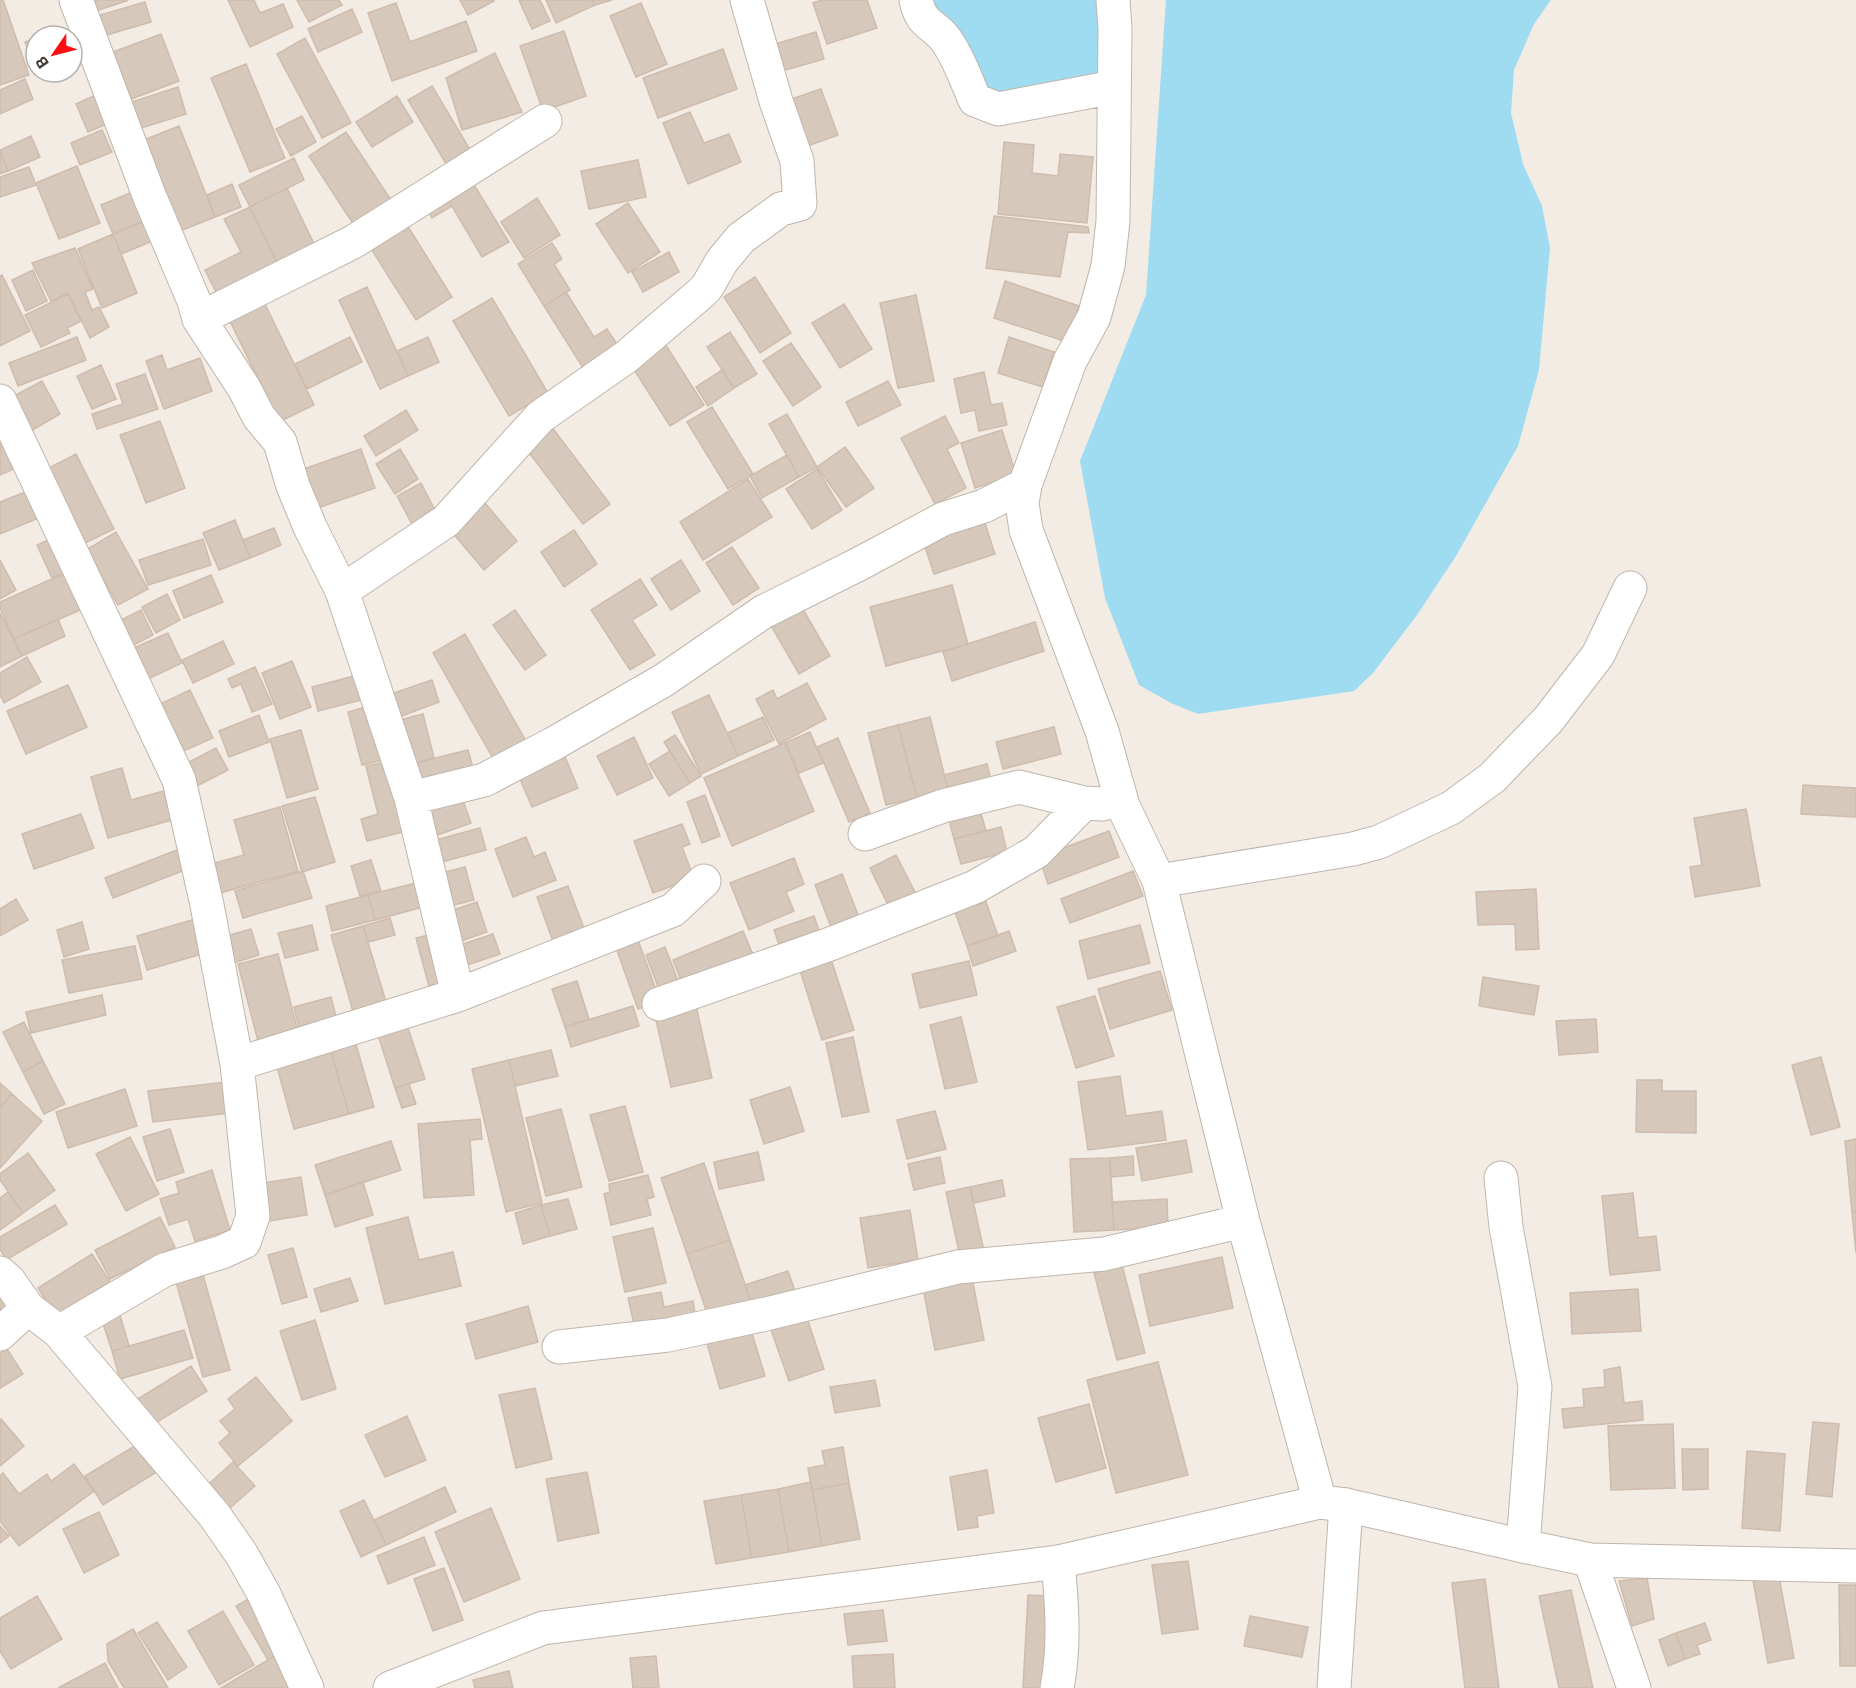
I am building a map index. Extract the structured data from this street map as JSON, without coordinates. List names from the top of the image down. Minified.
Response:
{"north":"bottom left"}
